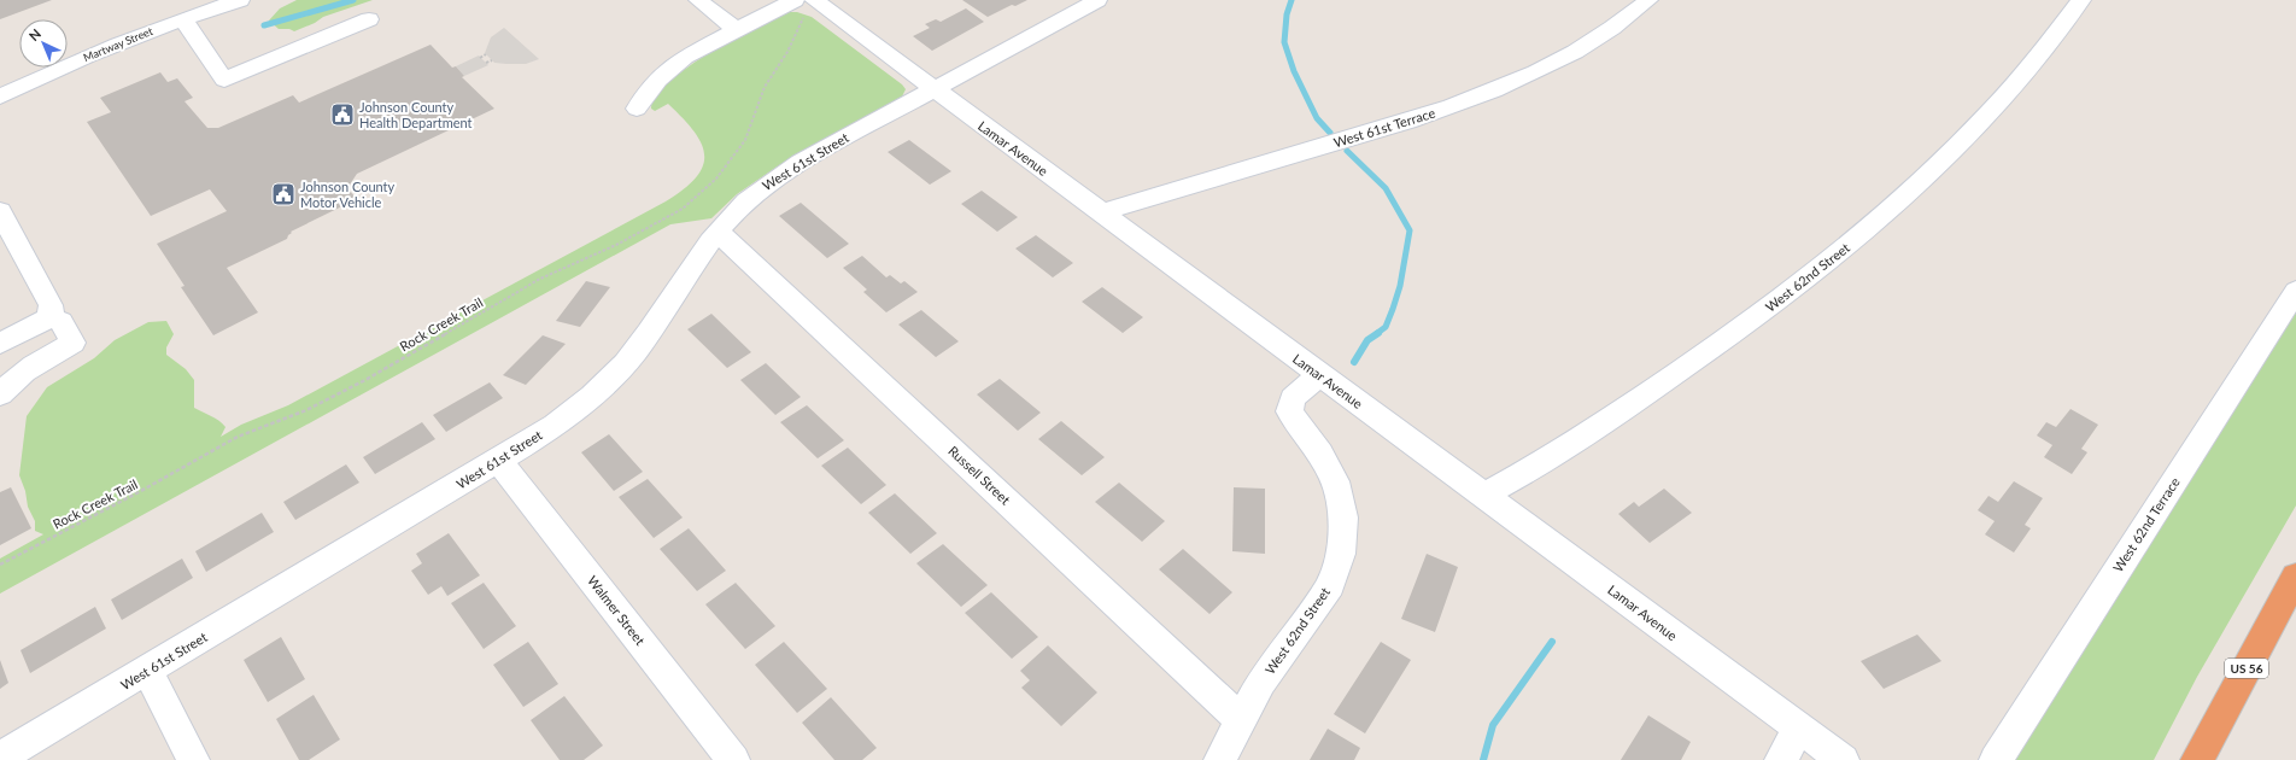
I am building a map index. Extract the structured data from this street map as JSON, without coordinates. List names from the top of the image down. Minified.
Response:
{"streets":{"highway":["US 56"],"street":["Martway Street","West 61st Terrace","Lamar Avenue","West 61st Street","West 62nd Street","Russell Street","West 62nd Terrace","Walmer Street"],"path":["Rock Creek Trail"]},"crossings":[["West 61st Terrace","Lamar Avenue"],["Lamar Avenue","West 61st Street"],["Lamar Avenue","West 62nd Street"],["Lamar Avenue","Rock Creek Trail"],["West 61st Street","Russell Street"],["West 61st Street","Walmer Street"],["West 62nd Street","Russell Street"]],"places":{"public building":["Johnson County Health Department","Johnson County Motor Vehicle"]},"north":"top left"}
